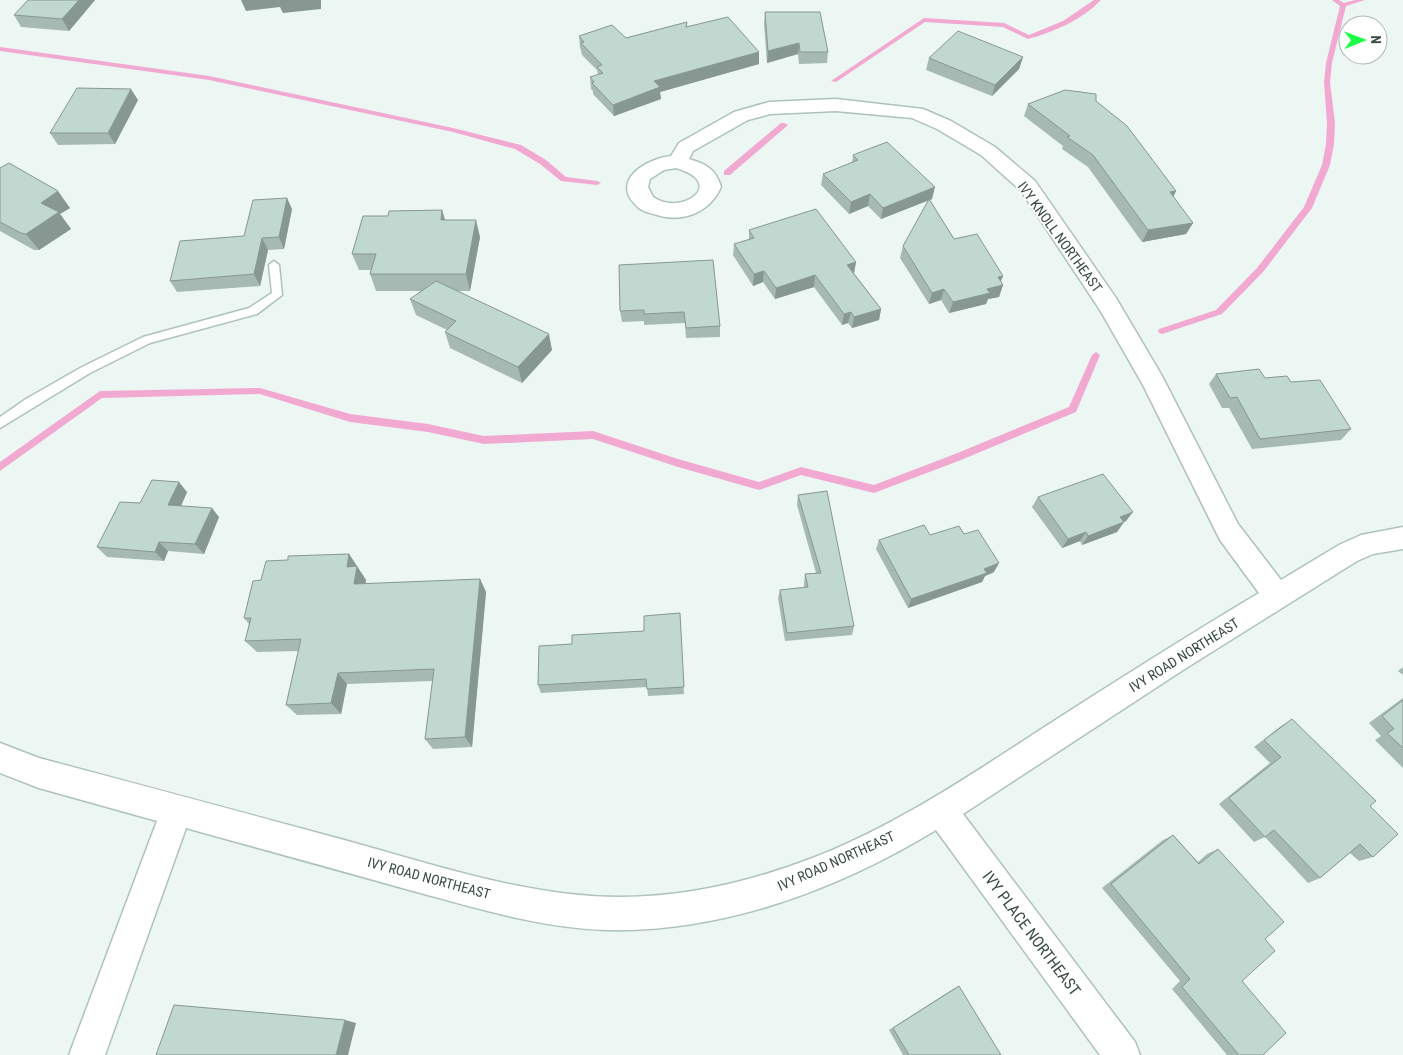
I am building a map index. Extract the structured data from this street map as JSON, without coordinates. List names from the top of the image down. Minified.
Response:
{"streets":{"street":["IVY KNOLL NORTHEAST","IVY ROAD NORTHEAST","IVY PLACE NORTHEAST"]},"crossings":[["IVY KNOLL NORTHEAST","IVY ROAD NORTHEAST"],["IVY ROAD NORTHEAST","IVY PLACE NORTHEAST"]],"north":"right"}
